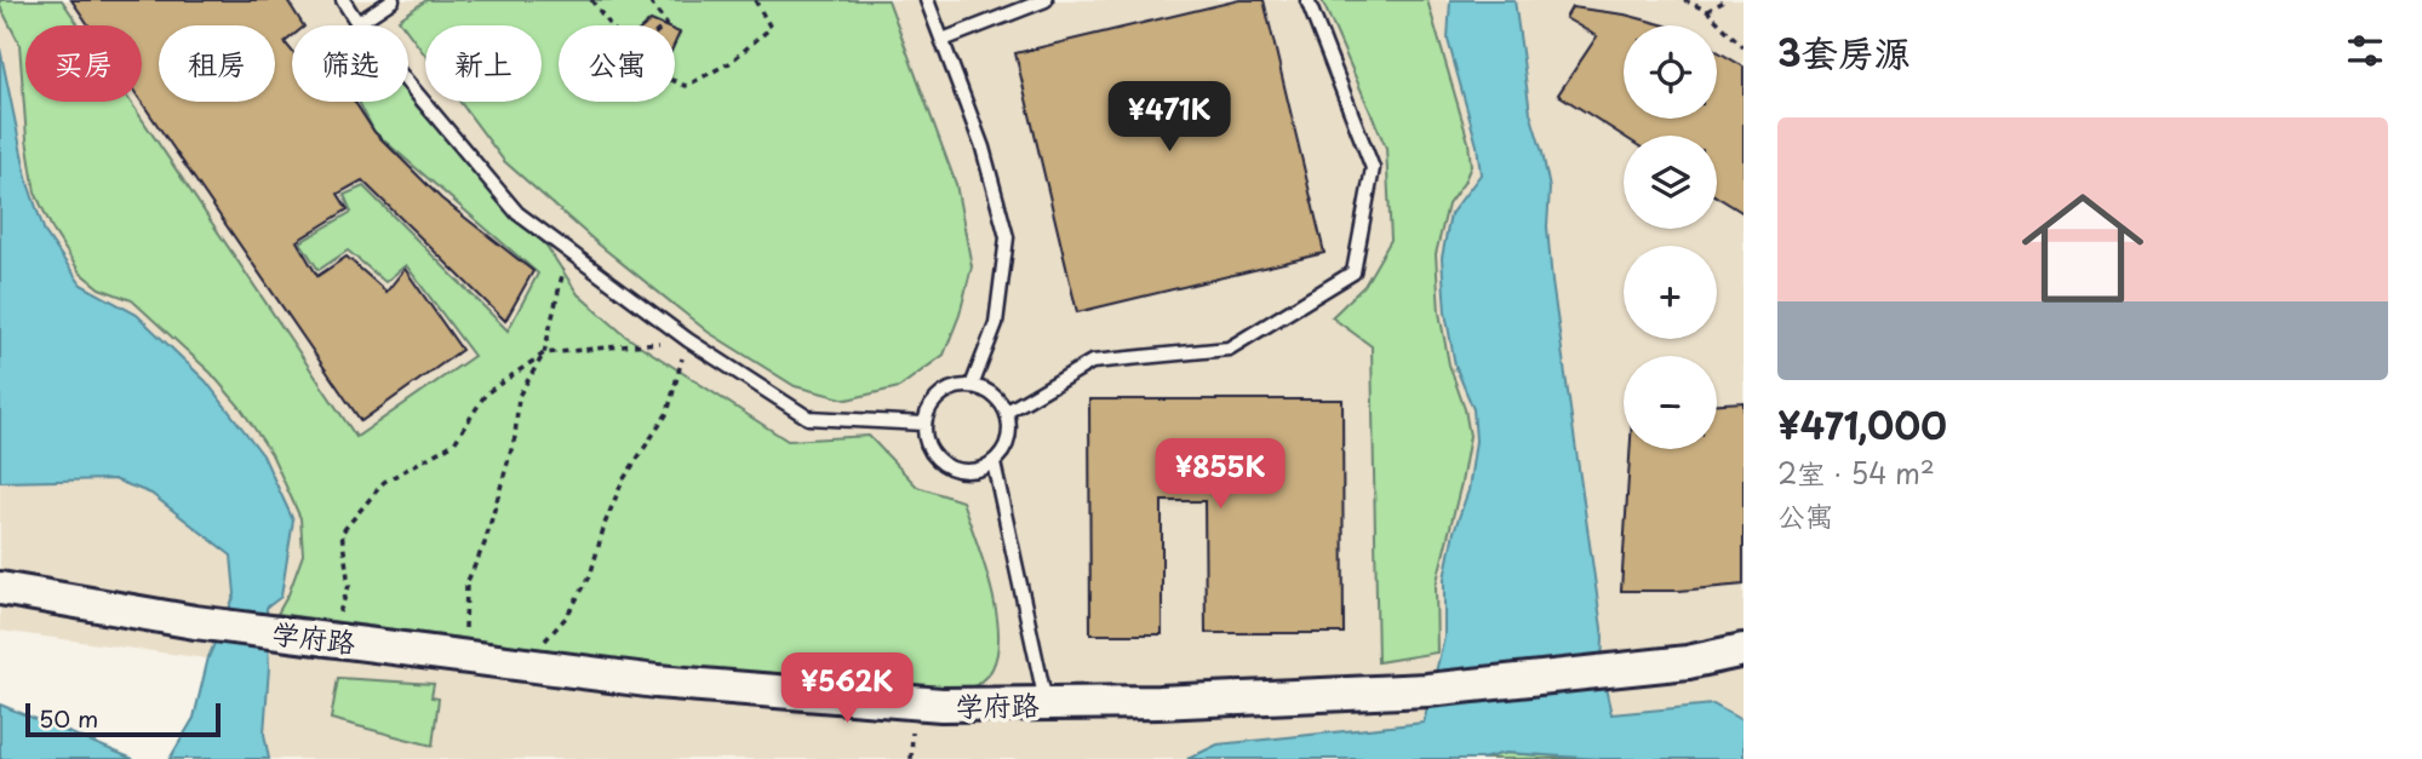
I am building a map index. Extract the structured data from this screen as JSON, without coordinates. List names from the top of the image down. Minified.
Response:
{"streets":{"street":["学府路"]},"scale_bar":"50 m","page":{"heading":"3套房源","map_buttons":["+","−"],"chip":["买房","租房","筛选","新上","公寓"],"price":["¥471K","¥855K","¥562K"],"list":[{"name":"¥471,000","note":"2室 · 54 m² · 公寓"}],"scale":"50 m"}}
